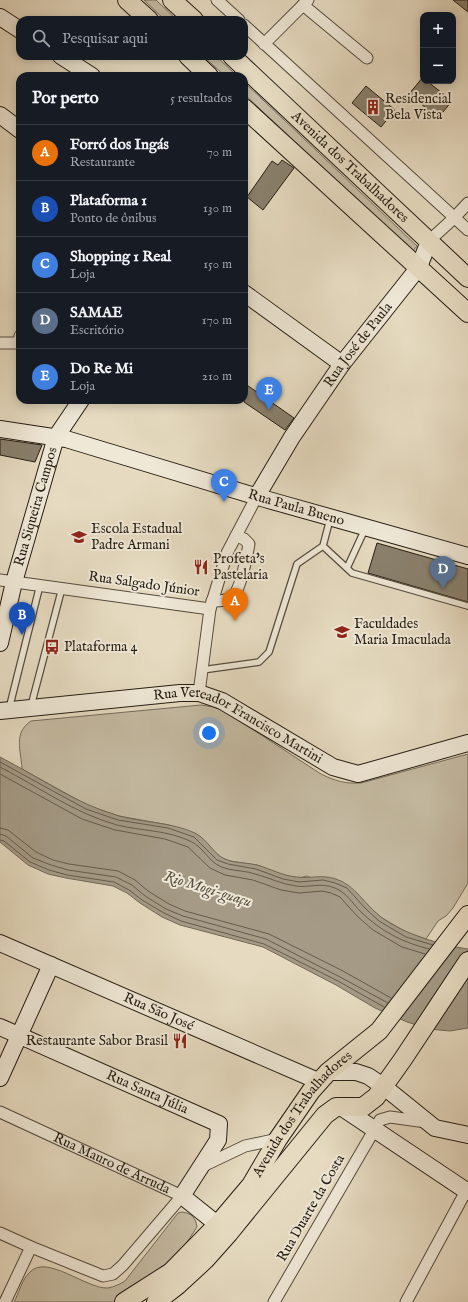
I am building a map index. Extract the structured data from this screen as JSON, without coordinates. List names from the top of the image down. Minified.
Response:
{"streets":{"main road":["Avenida dos Trabalhadores","Rua José de Paula","Rua Siqueira Campos","Rua Paula Bueno","Rua Vereador Francisco Martini","Rua São José","Rua Santa Júlia","Rua Mauro de Arruda"],"street":["Rua Salgado Júnior","Rua Duarte da Costa"]},"crossings":[["Avenida dos Trabalhadores","Rua José de Paula"],["Avenida dos Trabalhadores","Rua São José"],["Avenida dos Trabalhadores","Rua Mauro de Arruda"],["Rua José de Paula","Rua Paula Bueno"],["Rua José de Paula","Rua Salgado Júnior"],["Rua Siqueira Campos","Rua Paula Bueno"],["Rua Siqueira Campos","Rua Salgado Júnior"],["Rua Paula Bueno","Rua Salgado Júnior"],["Rua Santa Júlia","Rua Mauro de Arruda"]],"water":["Rio Mogi-guaçu"],"places":{"building":["Residencial Bela Vista"],"school or university":["Escola Estadual Padre Armani","Faculdades Maria Imaculada"],"restaurant":["Profeta's Pastelaria","Restaurante Sabor Brasil"],"bus stop":["Plataforma 4"]},"page":{"map_buttons":["+","−"],"search":"Pesquisar aqui","heading":["Por perto","5 resultados"],"list":[{"mark":"A","name":"Forró dos Ingás","note":"Restaurante","value":"70 m"},{"mark":"B","name":"Plataforma 1","note":"Ponto de ônibus","value":"130 m"},{"mark":"C","name":"Shopping 1 Real","note":"Loja","value":"150 m"},{"mark":"D","name":"SAMAE","note":"Escritório","value":"170 m"},{"mark":"E","name":"Do Re Mi","note":"Loja","value":"210 m"}],"pins":["E","C","D","A","B"]}}
